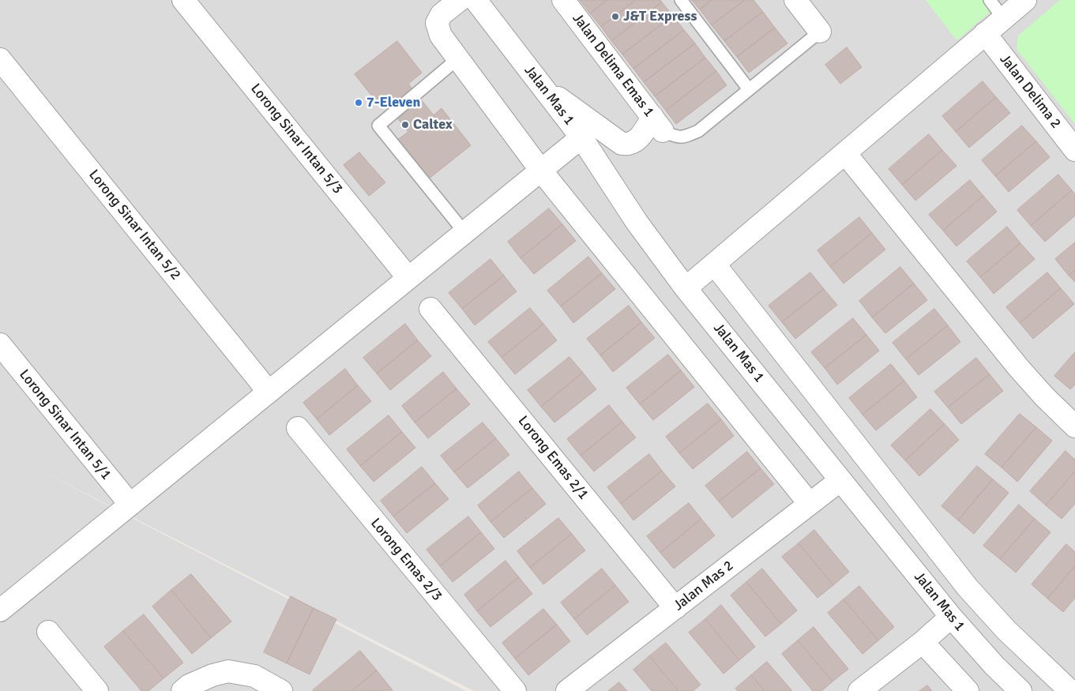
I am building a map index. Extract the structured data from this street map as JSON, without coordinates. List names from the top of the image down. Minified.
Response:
{"streets":{"street":["Jalan Delima Emas 1","Jalan Delima 2","Jalan Mas 1","Lorong Sinar Intan 5/3","Lorong Sinar Intan 5/2","Lorong Sinar Intan 5/1","Lorong Emas 2/1","Lorong Emas 2/3","Jalan Mas 2"]},"crossings":[["Jalan Mas 1","Jalan Mas 2"],["Lorong Emas 2/1","Jalan Mas 2"]],"places":["J&T Express","7-Eleven","Caltex"]}
